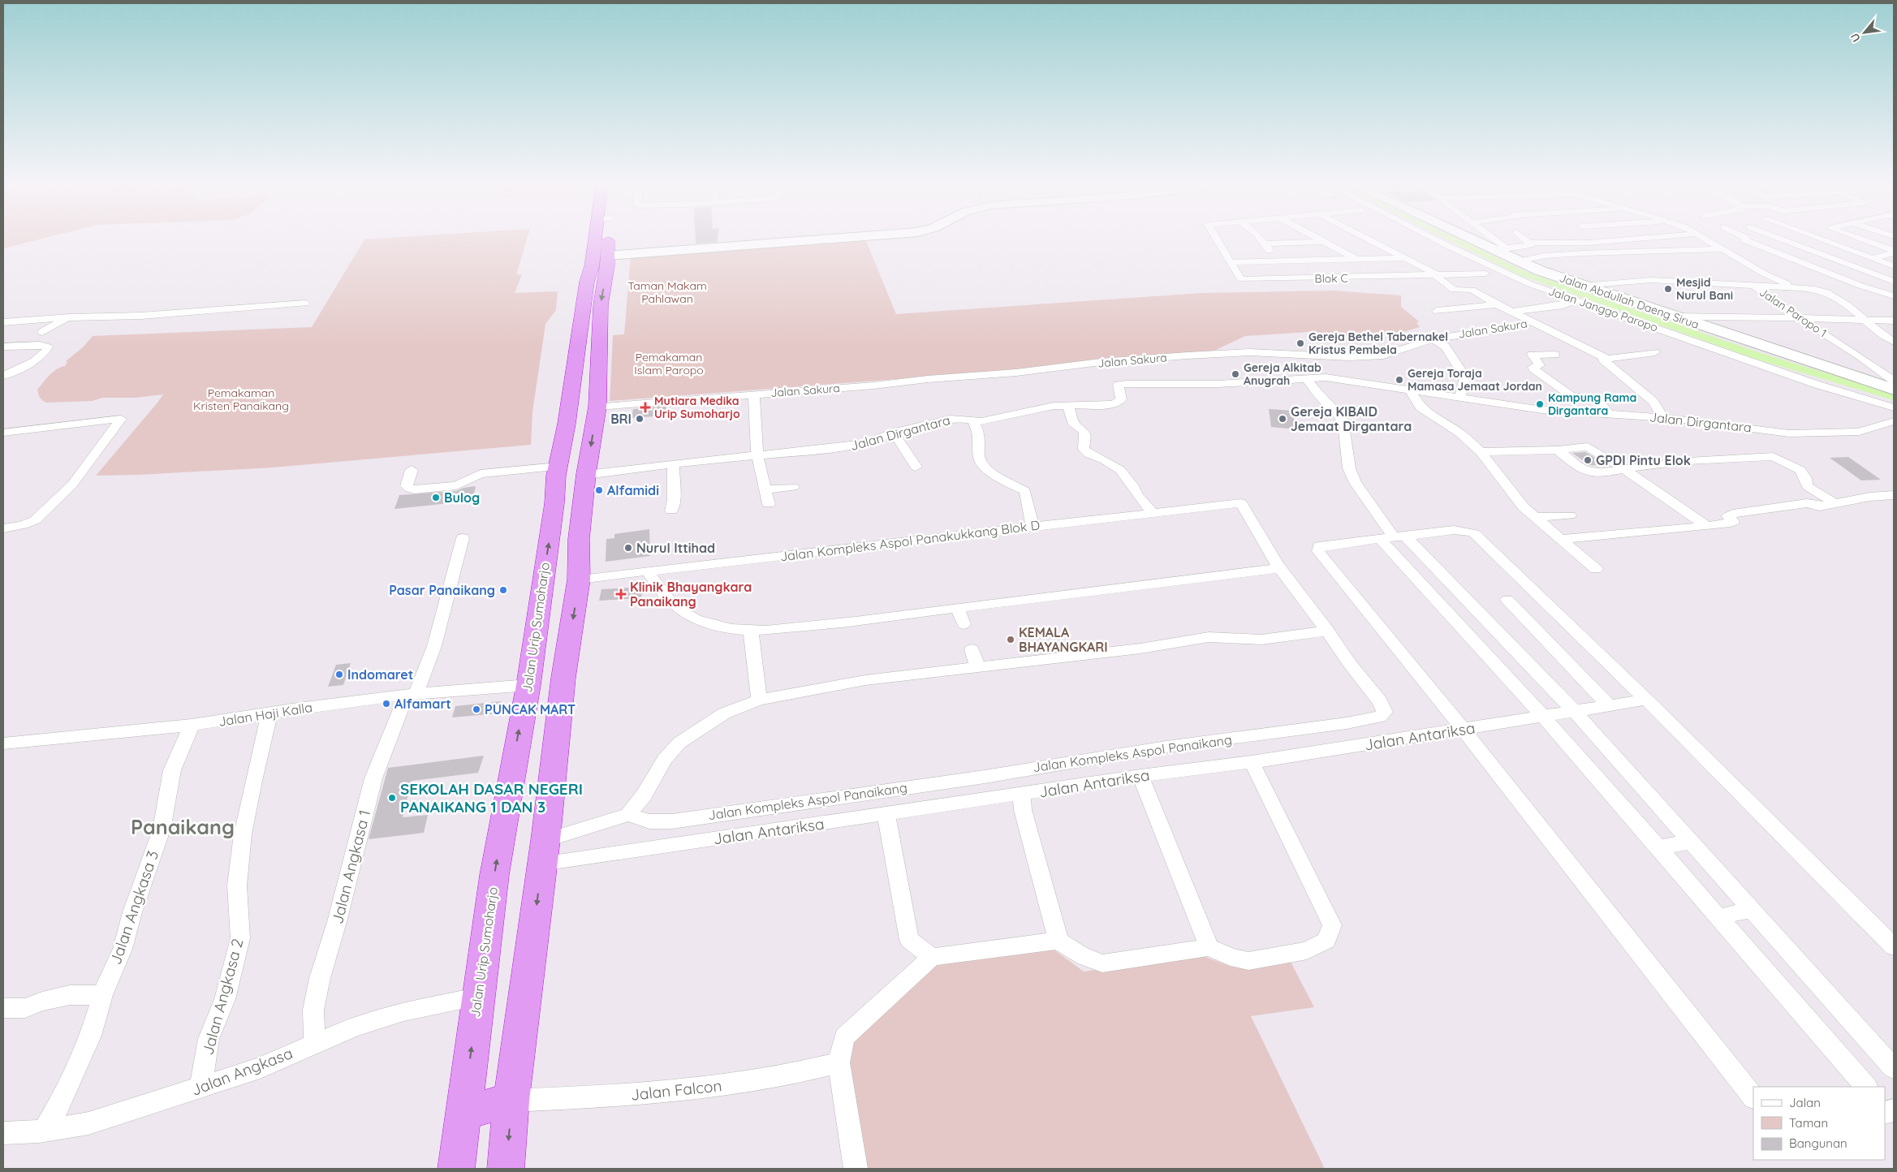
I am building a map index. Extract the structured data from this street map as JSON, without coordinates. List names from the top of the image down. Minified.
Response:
{"streets":{"highway":["Jalan Urip Sumoharjo"],"main road":["Jalan Abdullah Daeng Sirua"],"street":["Blok C","Jalan Janggo Paropo","Jalan Paropo 1","Jalan Sakura","Jalan Dirgantara","Jalan Kompleks Aspol Panakukkang Blok D","Jalan Haji Kalla","Jalan Antariksa","Jalan Kompleks Aspol Panaikang","Jalan Angkasa 1","Jalan Angkasa 3","Jalan Angkasa 2","Jalan Angkasa","Jalan Falcon"]},"crossings":[["Blok C","Jalan Janggo Paropo"],["Jalan Abdullah Daeng Sirua","Jalan Paropo 1"],["Jalan Sakura","Jalan Urip Sumoharjo"],["Jalan Dirgantara","Jalan Urip Sumoharjo"],["Jalan Kompleks Aspol Panakukkang Blok D","Jalan Urip Sumoharjo"],["Jalan Kompleks Aspol Panakukkang Blok D","Jalan Kompleks Aspol Panaikang"],["Jalan Urip Sumoharjo","Jalan Haji Kalla"],["Jalan Urip Sumoharjo","Jalan Antariksa"],["Jalan Urip Sumoharjo","Jalan Angkasa"],["Jalan Urip Sumoharjo","Jalan Falcon"],["Jalan Haji Kalla","Jalan Angkasa 1"],["Jalan Haji Kalla","Jalan Angkasa 3"],["Jalan Haji Kalla","Jalan Angkasa 2"],["Jalan Angkasa 1","Jalan Angkasa"],["Jalan Angkasa 3","Jalan Angkasa"],["Jalan Angkasa 2","Jalan Angkasa"]],"districts":["Panaikang"],"parks":["Taman Makam Pahlawan","Pemakaman Islam Paropo","Pemakaman Kristen Panaikang"],"places":{"other":["Mesjid Nurul Bani","Gereja Bethel Tabernakel Kristus Pembela","Gereja Alkitab Anugrah","Gereja Toraja Mamasa Jemaat Jordan","Kampung Rama Dirgantara","BRI","Gereja KIBAID Jemaat Dirgantara","GPDI Pintu Elok","Alfamidi","Bulog","Nurul Ittihad","Pasar Panaikang","KEMALA BHAYANGKARI","Indomaret","Alfamart","PUNCAK MART","SEKOLAH DASAR NEGERI PANAIKANG 1 DAN 3"],"health":["Mutiara Medika Urip Sumoharjo","Klinik Bhayangkara Panaikang"]},"legend":["Jalan","Taman","Bangunan"],"north":"bottom left"}
